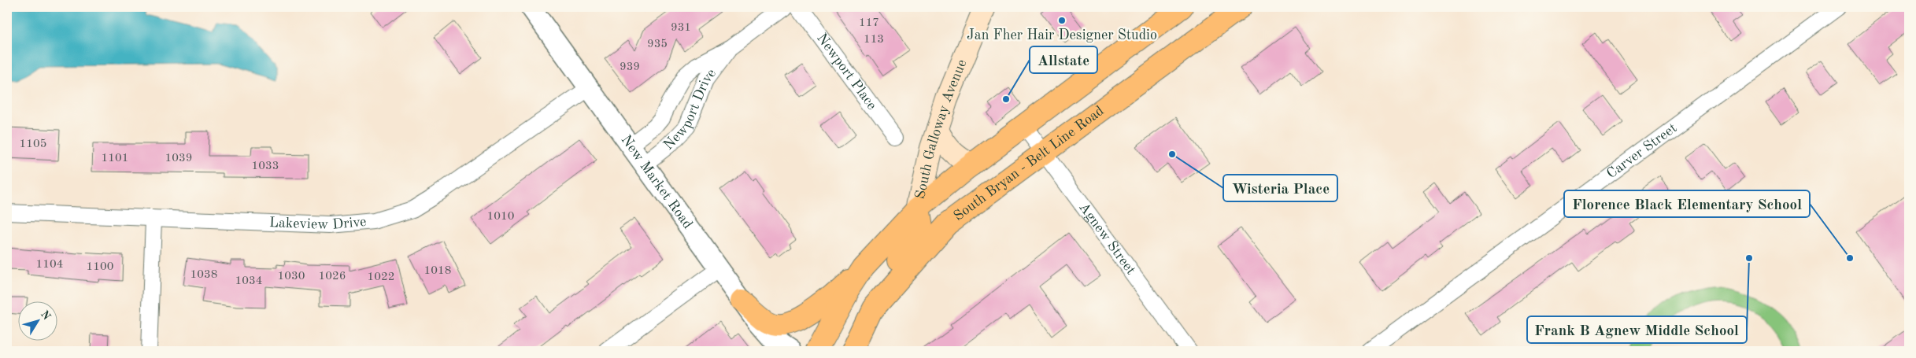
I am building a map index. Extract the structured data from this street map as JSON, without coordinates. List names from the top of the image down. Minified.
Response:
{"streets":{"main road":["South Galloway Avenue","South Bryan - Belt Line Road"],"street":["Newport Place","Newport Drive","Carver Street","New Market Road","Lakeview Drive","Agnew Street"]},"crossings":[["Newport Drive","New Market Road"],["South Bryan - Belt Line Road","Agnew Street"],["New Market Road","Lakeview Drive"]],"places":["Jan Fher Hair Designer Studio","Allstate","Wisteria Place","Frank B Agnew Middle School","Florence Black Elementary School"],"house_numbers":["117","931","113","935","939","1105","1101","1039","1033","1010","1104","1100","1018","1038","1030","1026","1022","1034"],"north":"top right"}
